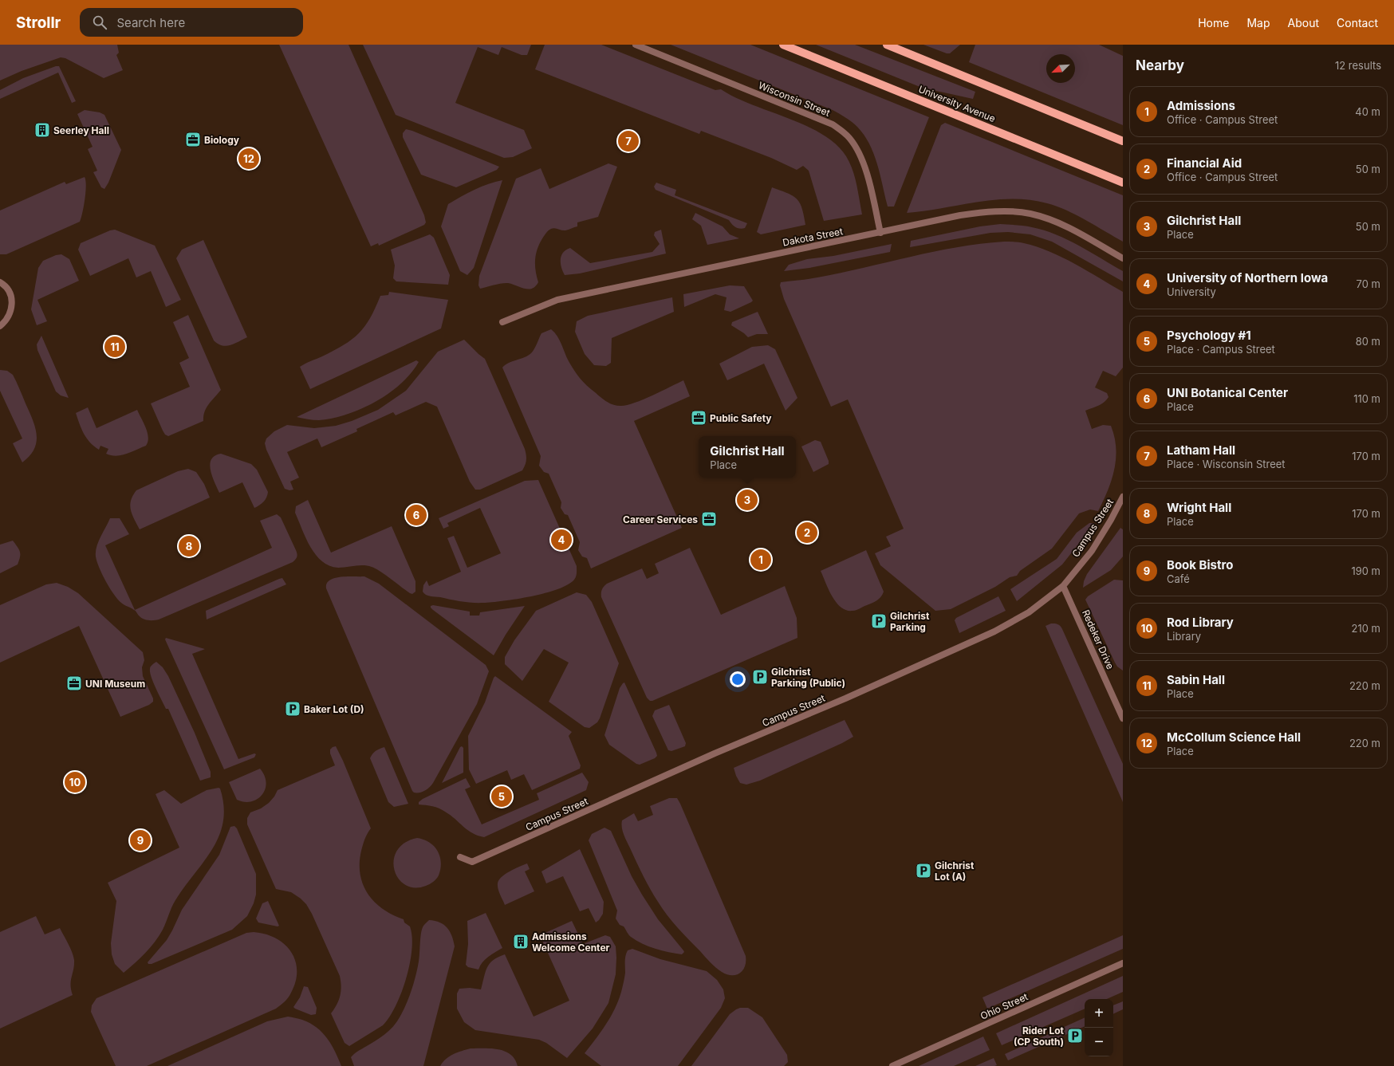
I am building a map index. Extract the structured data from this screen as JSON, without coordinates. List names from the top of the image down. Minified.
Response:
{"streets":{"main road":["University Avenue"],"street":["Wisconsin Street","Dakota Street","Campus Street","Redeker Drive","Ohio Street"]},"crossings":[["Wisconsin Street","Dakota Street"],["Campus Street","Redeker Drive"]],"places":{"building":["Seerley Hall","Admissions Welcome Center"],"office":["Biology","Public Safety","Career Services","UNI Museum"],"parking":["Gilchrist Parking","Gilchrist Parking (Public)","Baker Lot (D)","Gilchrist Lot (A)","Rider Lot (CP South)"]},"north":"bottom left","page":{"header":"Strollr","search":"Search here","nav":["Home","Map","About","Contact"],"heading":["Nearby","12 results"],"list":[{"mark":"1","name":"Admissions","note":"Office · Campus Street","value":"40 m"},{"mark":"2","name":"Financial Aid","note":"Office · Campus Street","value":"50 m"},{"mark":"3","name":"Gilchrist Hall","note":"Place","value":"50 m"},{"mark":"4","name":"University of Northern Iowa","note":"University","value":"70 m"},{"mark":"5","name":"Psychology #1","note":"Place · Campus Street","value":"80 m"},{"mark":"6","name":"UNI Botanical Center","note":"Place","value":"110 m"},{"mark":"7","name":"Latham Hall","note":"Place · Wisconsin Street","value":"170 m"},{"mark":"8","name":"Wright Hall","note":"Place","value":"170 m"},{"mark":"9","name":"Book Bistro","note":"Café","value":"190 m"},{"mark":"10","name":"Rod Library","note":"Library","value":"210 m"},{"mark":"11","name":"Sabin Hall","note":"Place","value":"220 m"},{"mark":"12","name":"McCollum Science Hall","note":"Place","value":"220 m"}],"pins":["7","12","11","3","6","2","4","8","1","10","5","9"],"popup":["Gilchrist Hall","Place"],"map_buttons":["+","−"]}}
